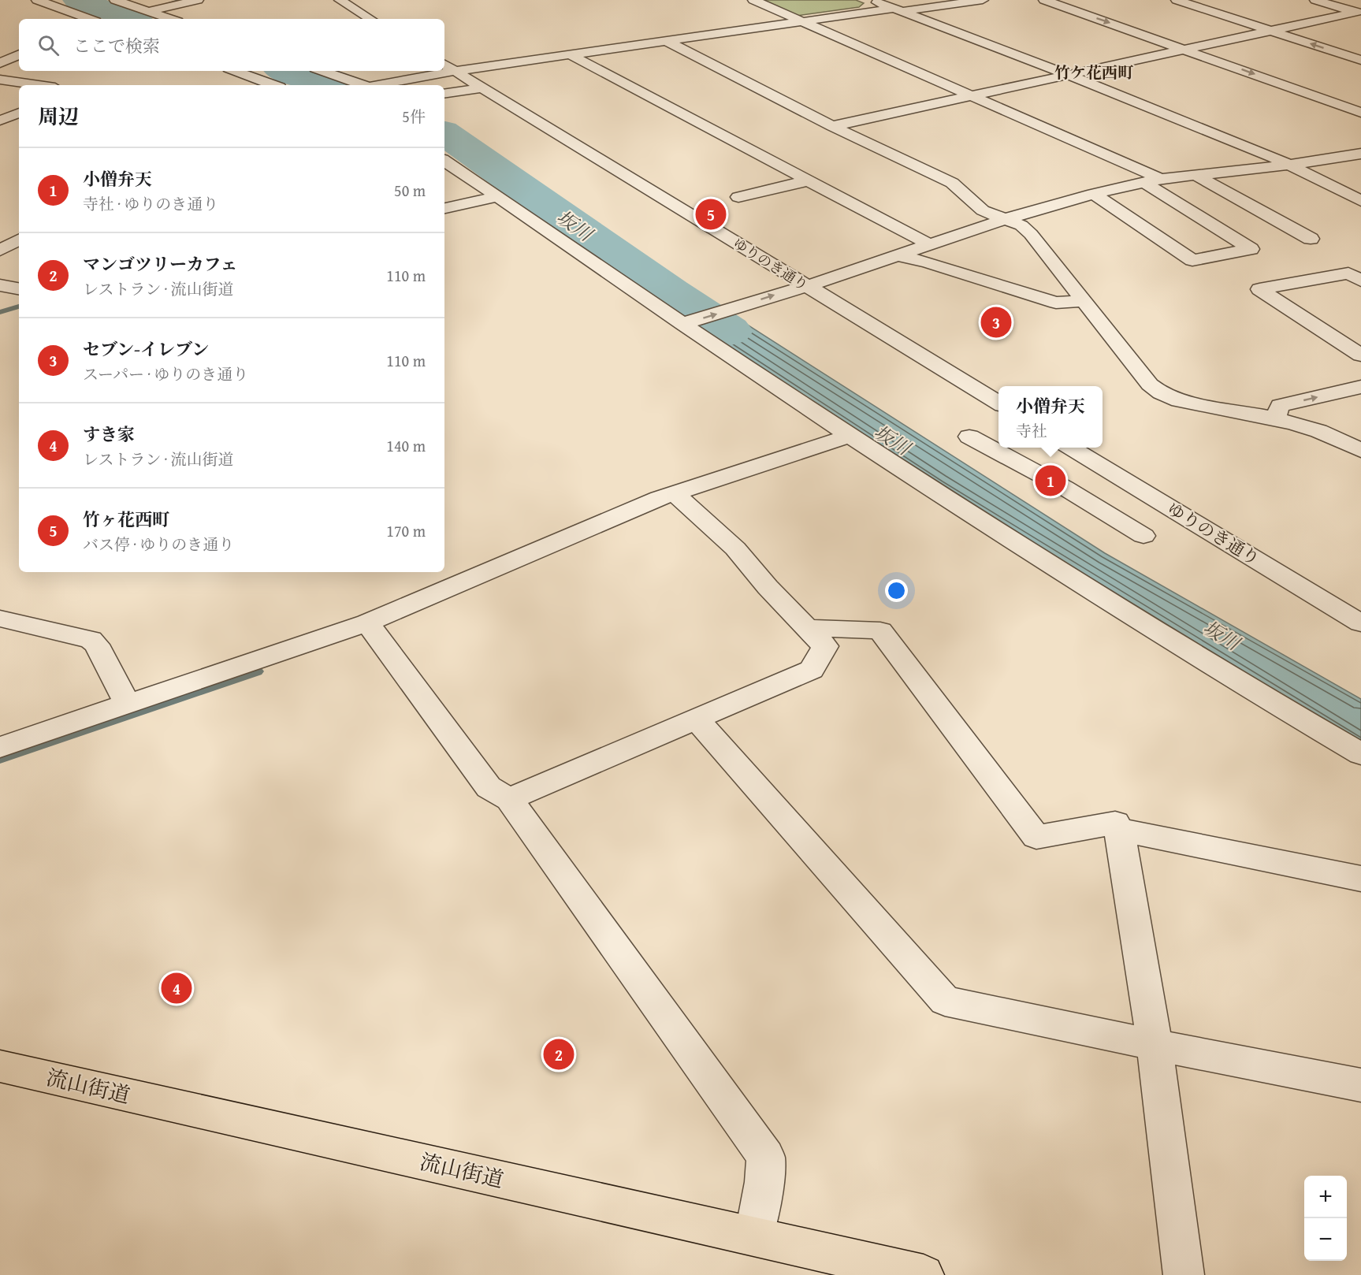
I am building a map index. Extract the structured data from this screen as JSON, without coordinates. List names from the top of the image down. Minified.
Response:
{"streets":{"main road":["流山街道"],"street":["ゆりのき通り"]},"districts":["竹ケ花西町"],"water":["坂川"],"page":{"search":"ここで検索","heading":["周辺","5件"],"list":[{"mark":"1","name":"小僧弁天","note":"寺社 · ゆりのき通り","value":"50 m"},{"mark":"2","name":"マンゴツリーカフェ","note":"レストラン · 流山街道","value":"110 m"},{"mark":"3","name":"セブン-イレブン","note":"スーパー · ゆりのき通り","value":"110 m"},{"mark":"4","name":"すき家","note":"レストラン · 流山街道","value":"140 m"},{"mark":"5","name":"竹ヶ花西町","note":"バス停 · ゆりのき通り","value":"170 m"}],"pins":["5","3","1","4","2"],"popup":["小僧弁天","寺社"],"map_buttons":["+","−"]}}
